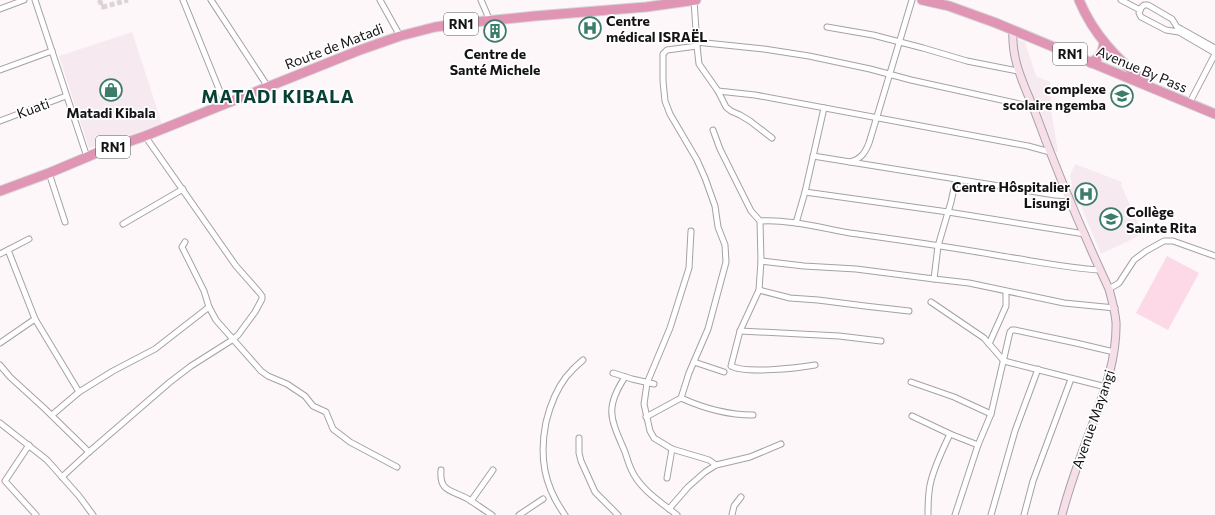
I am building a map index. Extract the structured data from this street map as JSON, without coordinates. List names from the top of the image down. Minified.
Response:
{"streets":{"highway":["RN1","Route de Matadi","Avenue By Pass"],"street":["Kuati","Avenue Mayangi"]},"crossings":[["Avenue By Pass","Avenue Mayangi"]],"districts":["MATADI KIBALA"],"places":{"hospital":["Centre médical ISRAËL","Centre Hôspitalier Lisungi"],"building":["Centre de Santé Michele"],"shop":["Matadi Kibala"],"school or university":["complexe scolaire ngemba","Collège Sainte Rita"]}}
